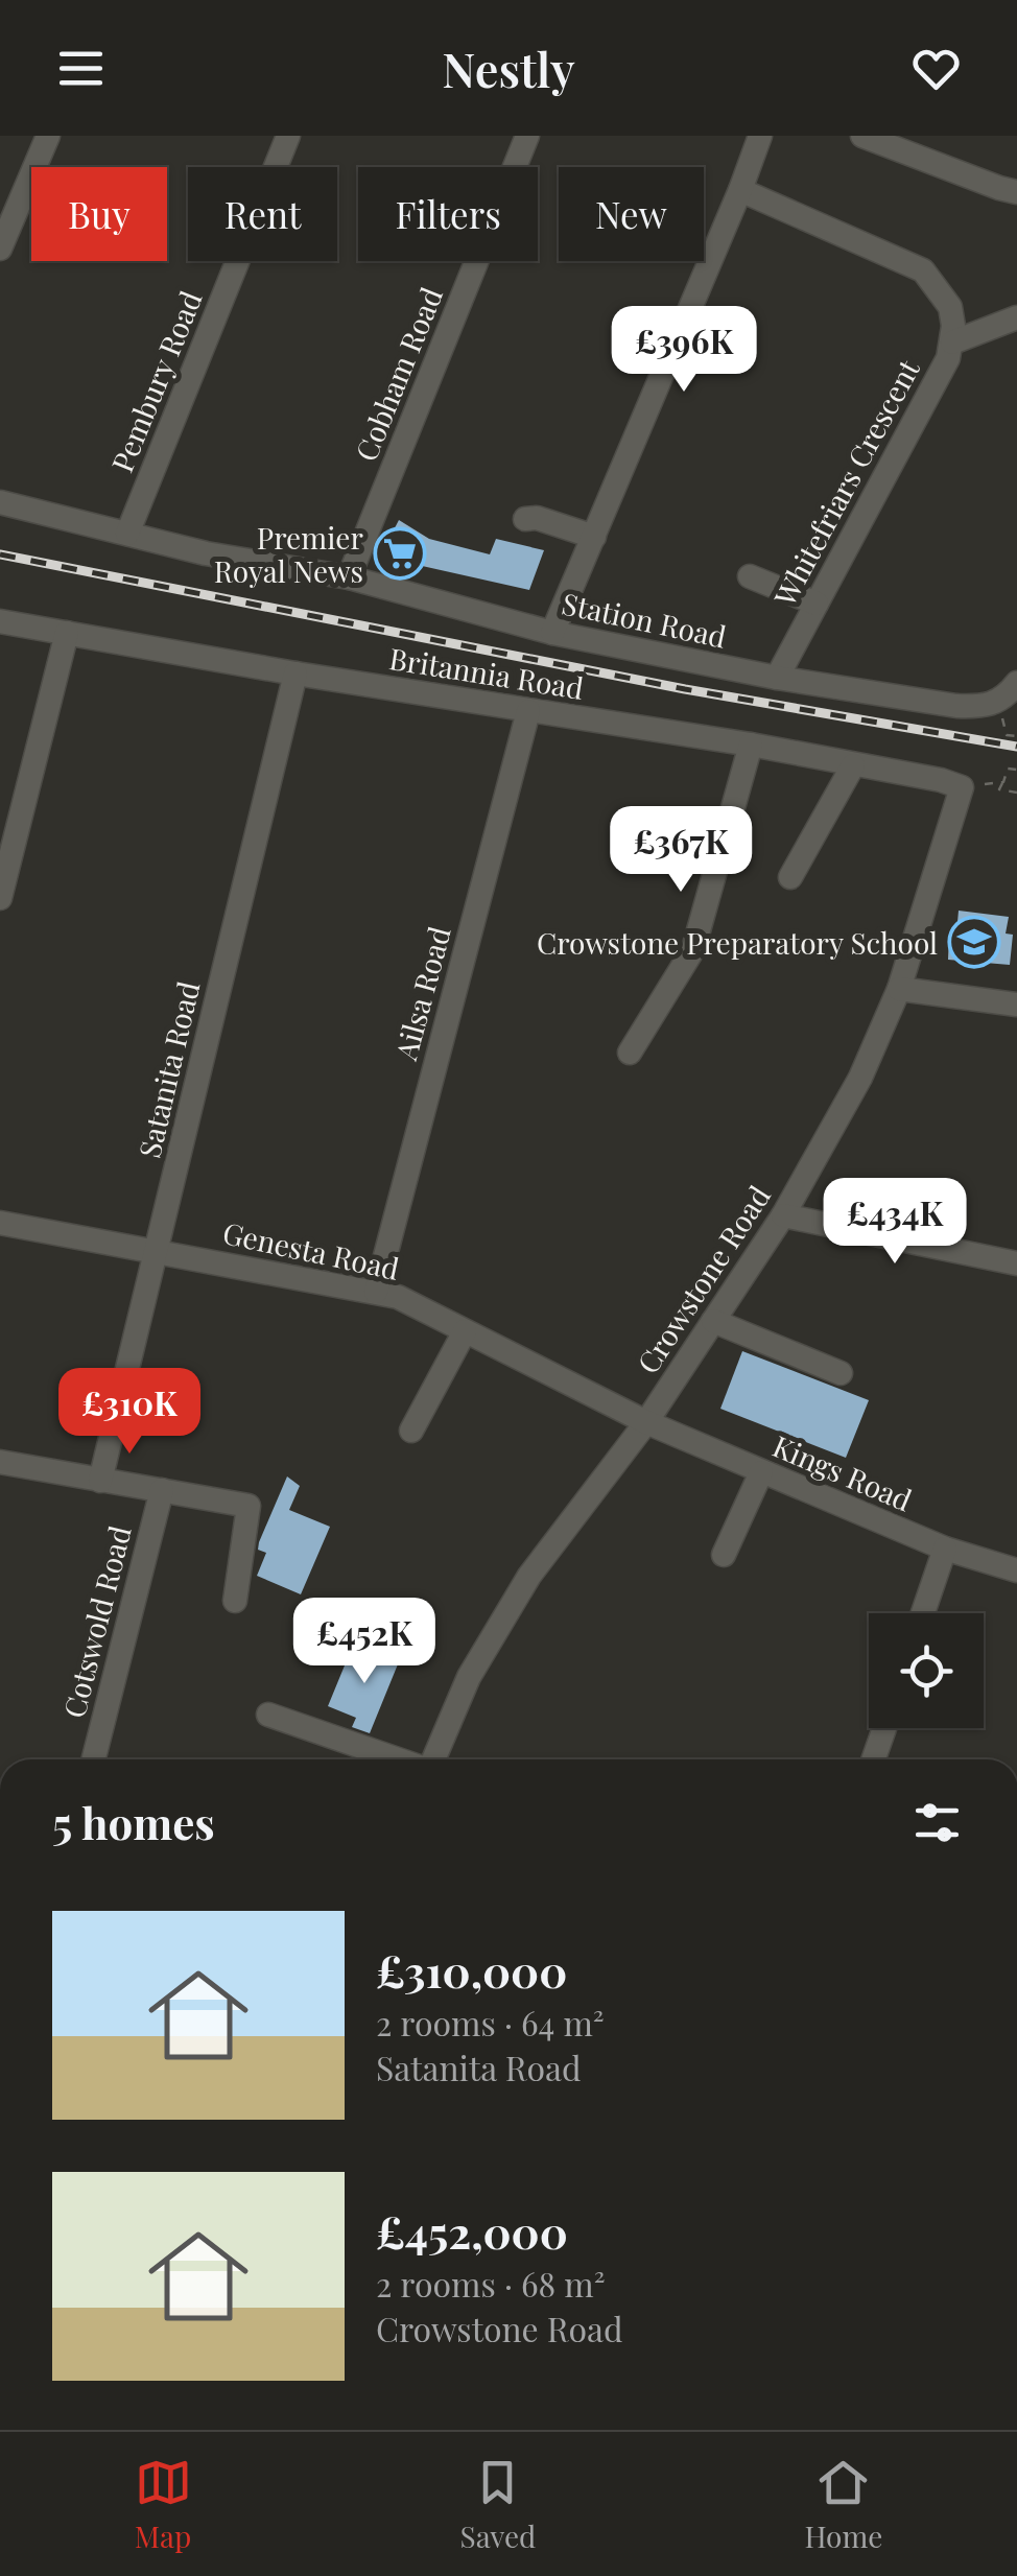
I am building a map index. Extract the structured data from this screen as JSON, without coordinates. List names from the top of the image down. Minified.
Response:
{"streets":{"street":["Cobham Road","Pembury Road","Whitefriars Crescent","Station Road","Britannia Road","Ailsa Road","Satanita Road","Genesta Road","Crowstone Road","Kings Road","Cotswold Road"]},"crossings":[["Cobham Road","Station Road"],["Pembury Road","Station Road"],["Whitefriars Crescent","Station Road"],["Britannia Road","Ailsa Road"],["Britannia Road","Satanita Road"],["Britannia Road","Crowstone Road"],["Ailsa Road","Genesta Road"],["Satanita Road","Genesta Road"],["Genesta Road","Crowstone Road"],["Genesta Road","Kings Road"],["Crowstone Road","Kings Road"]],"places":{"supermarket":["Premier Royal News"],"school or university":["Crowstone Preparatory School"]},"page":{"header":"Nestly","chip":["Buy","Rent","Filters","New"],"price":["£396K","£367K","£434K","£310K","£452K"],"heading":"5 homes","list":[{"name":"£310,000","note":"2 rooms · 64 m² · Satanita Road"},{"name":"£452,000","note":"2 rooms · 68 m² · Crowstone Road"}],"tabs":["Map","Saved","Home"]}}
